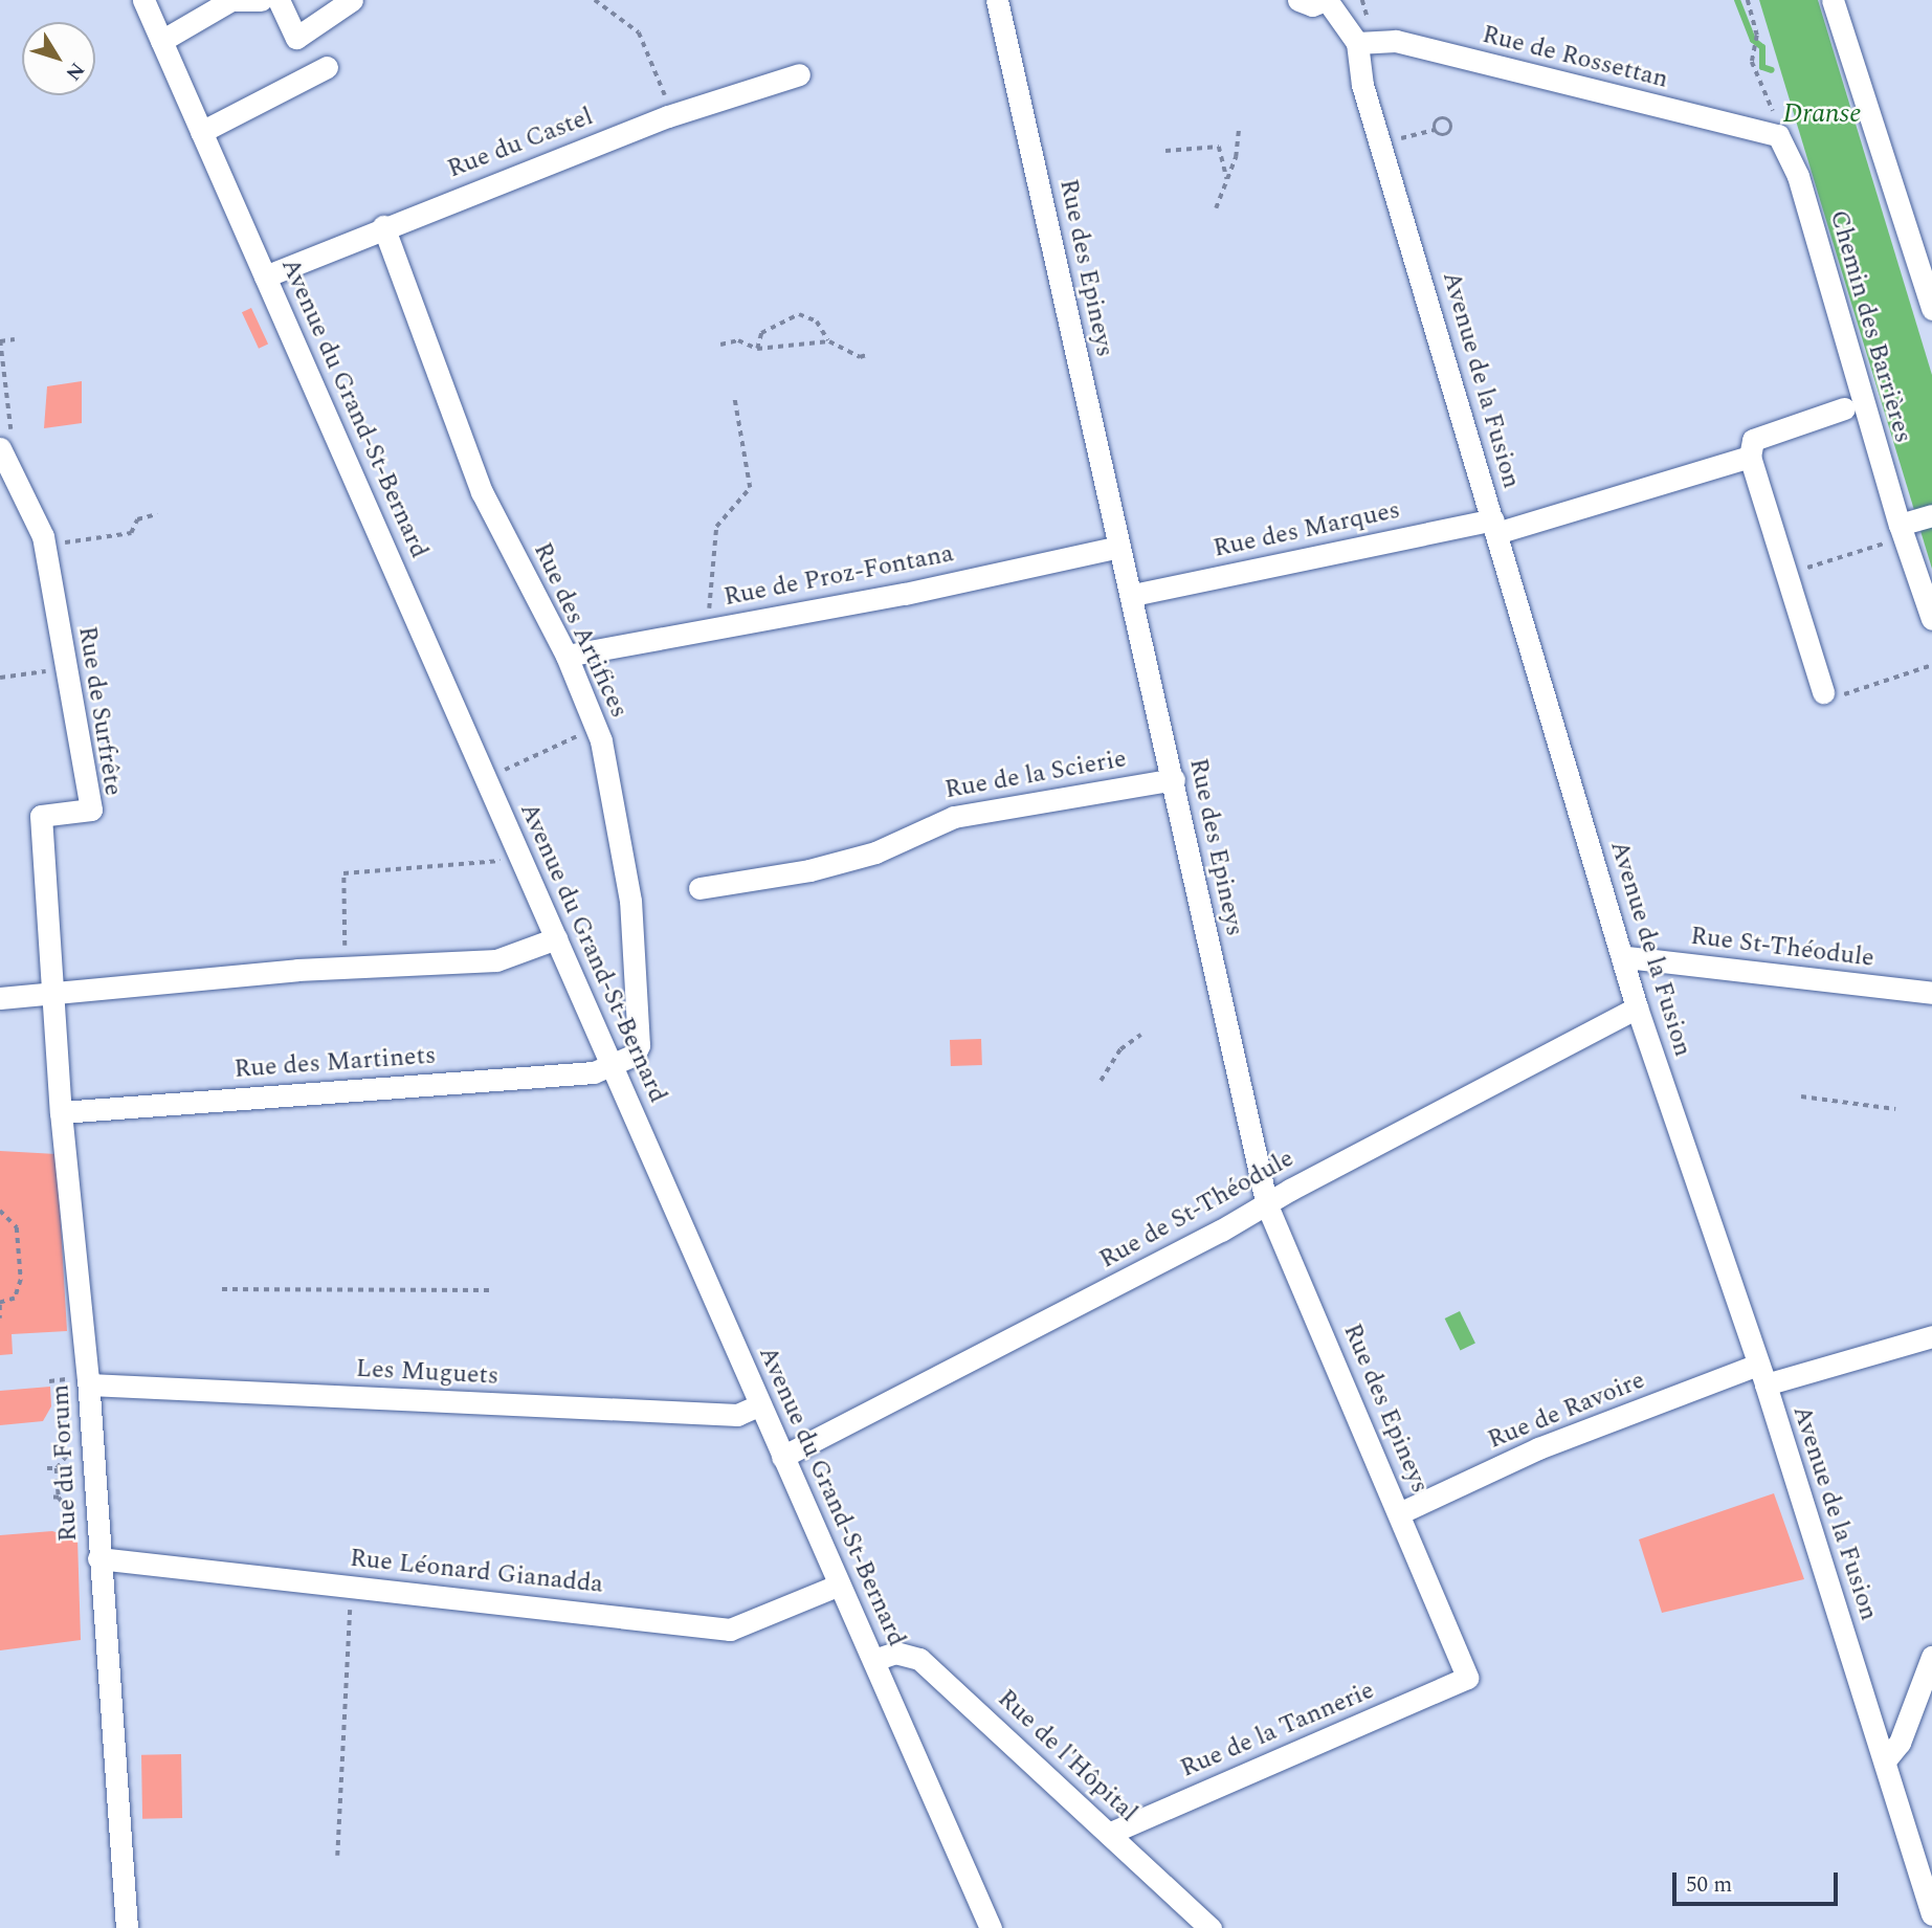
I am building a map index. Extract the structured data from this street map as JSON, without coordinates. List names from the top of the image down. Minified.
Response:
{"streets":{"street":["Rue de Rossettan","Rue du Castel","Rue des Epineys","Chemin des Barrières","Avenue de la Fusion","Avenue du Grand-St-Bernard","Rue des Marques","Rue de Proz-Fontana","Rue des Artifices","Rue de Surfrête","Rue de la Scierie","Rue St-Théodule","Rue des Martinets","Rue de St-Théodule","Les Muguets","Rue de Ravoire","Rue du Forum","Rue Léonard Gianadda","Rue de la Tannerie","Rue de l'Hôpital"]},"crossings":[["Rue de Rossettan","Chemin des Barrières"],["Rue de Rossettan","Avenue de la Fusion"],["Rue du Castel","Avenue du Grand-St-Bernard"],["Rue du Castel","Rue des Artifices"],["Rue des Epineys","Rue des Marques"],["Rue des Epineys","Rue de Proz-Fontana"],["Rue des Epineys","Rue de la Scierie"],["Rue des Epineys","Rue de St-Théodule"],["Rue des Epineys","Rue de Ravoire"],["Rue des Epineys","Rue de la Tannerie"],["Avenue de la Fusion","Rue des Marques"],["Avenue de la Fusion","Rue St-Théodule"],["Avenue de la Fusion","Rue de St-Théodule"],["Avenue de la Fusion","Rue de Ravoire"],["Avenue du Grand-St-Bernard","Rue des Artifices"],["Avenue du Grand-St-Bernard","Rue des Martinets"],["Avenue du Grand-St-Bernard","Rue de St-Théodule"],["Avenue du Grand-St-Bernard","Les Muguets"],["Avenue du Grand-St-Bernard","Rue Léonard Gianadda"],["Avenue du Grand-St-Bernard","Rue de l'Hôpital"],["Rue de Proz-Fontana","Rue des Artifices"],["Rue des Artifices","Rue des Martinets"],["Rue de Surfrête","Rue du Forum"],["Rue des Martinets","Rue du Forum"],["Les Muguets","Rue du Forum"],["Rue du Forum","Rue Léonard Gianadda"],["Rue de la Tannerie","Rue de l'Hôpital"]],"water":["Dranse"],"scale_bar":"50 m","north":"bottom right"}
